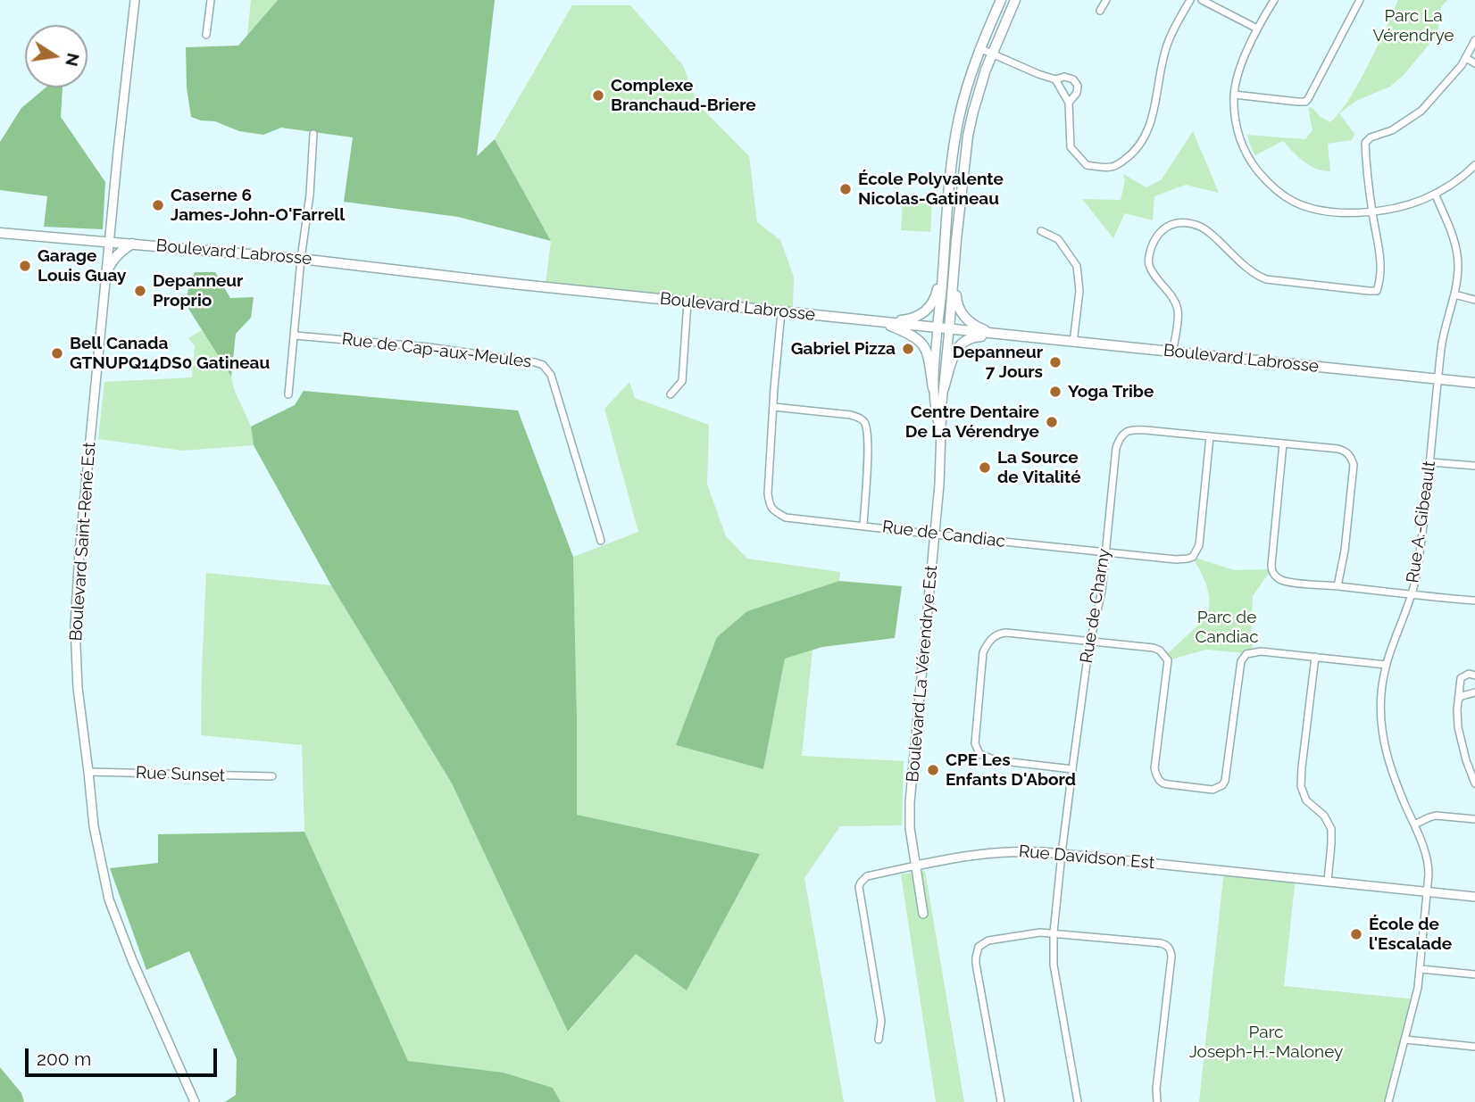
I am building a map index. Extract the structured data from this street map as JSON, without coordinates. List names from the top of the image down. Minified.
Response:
{"streets":{"main road":["Boulevard Labrosse","Boulevard La Vérendrye Est"],"street":["Rue de Cap-aux-Meules","Rue A.-Gibeault","Rue de Candiac","Boulevard Saint-René Est","Rue de Charny","Rue Sunset","Rue Davidson Est"]},"crossings":[["Boulevard Labrosse","Rue A.-Gibeault"],["Boulevard Labrosse","Rue de Candiac"],["Boulevard Labrosse","Boulevard Saint-René Est"],["Boulevard Labrosse","Boulevard La Vérendrye Est"],["Rue A.-Gibeault","Rue Davidson Est"],["Rue de Candiac","Rue de Charny"],["Rue de Candiac","Boulevard La Vérendrye Est"],["Boulevard Saint-René Est","Rue Sunset"],["Rue de Charny","Rue Davidson Est"],["Boulevard La Vérendrye Est","Rue Davidson Est"]],"parks":["Parc La Vérendrye","Parc de Candiac","Parc Joseph-H.-Maloney"],"places":["Complexe Branchaud-Briere","École Polyvalente Nicolas-Gatineau","Caserne 6 James-John-O'Farrell","Garage Louis Guay","Depanneur Proprio","Gabriel Pizza","Bell Canada GTNUPQ14DS0 Gatineau","Depanneur 7 Jours","Yoga Tribe","Centre Dentaire De La Vérendrye","La Source de Vitalité","CPE Les Enfants D'Abord","École de l'Escalade"],"scale_bar":"200 m","north":"right"}
